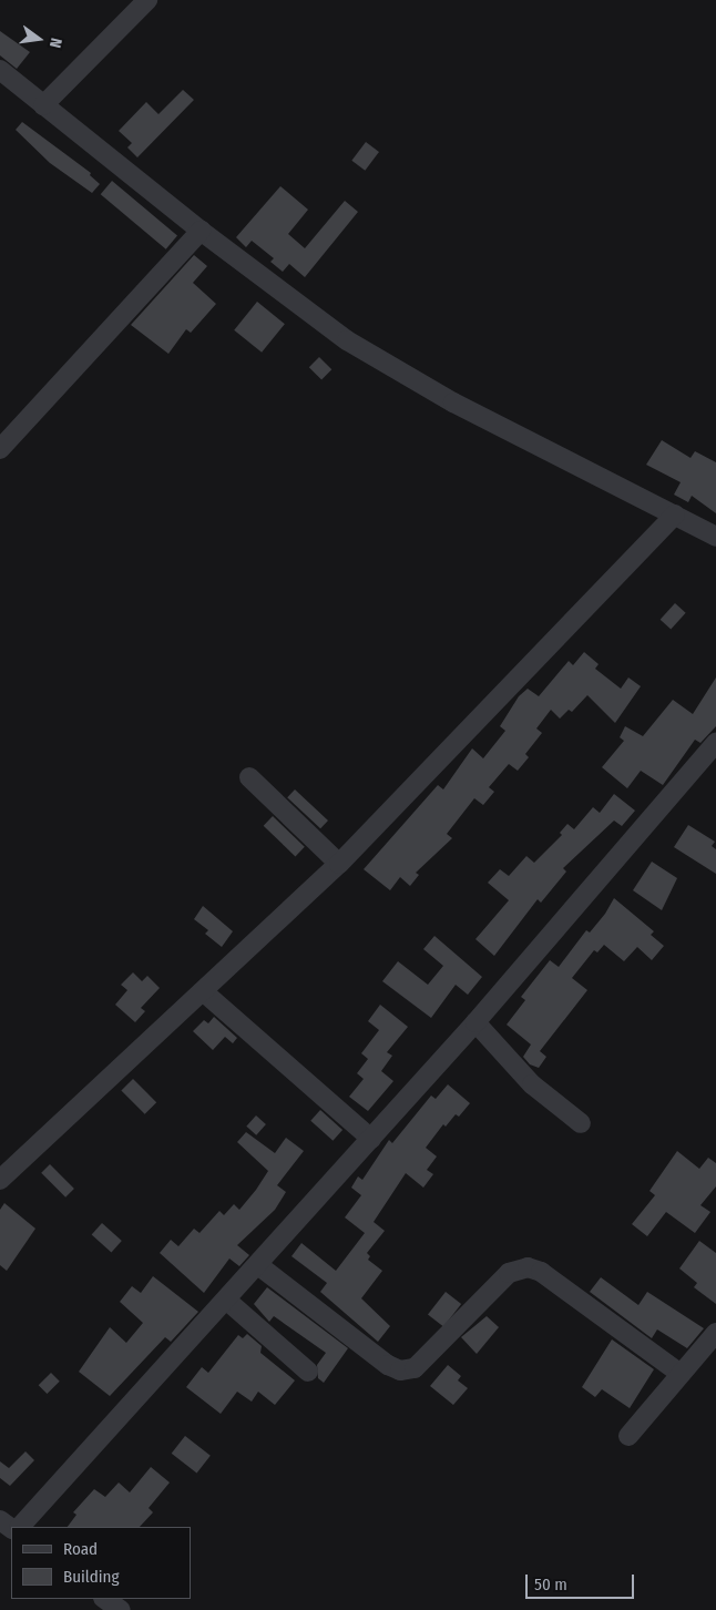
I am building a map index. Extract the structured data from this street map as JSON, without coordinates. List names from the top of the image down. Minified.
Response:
{"legend":["Road","Building"],"scale_bar":"50 m","north":"right"}
